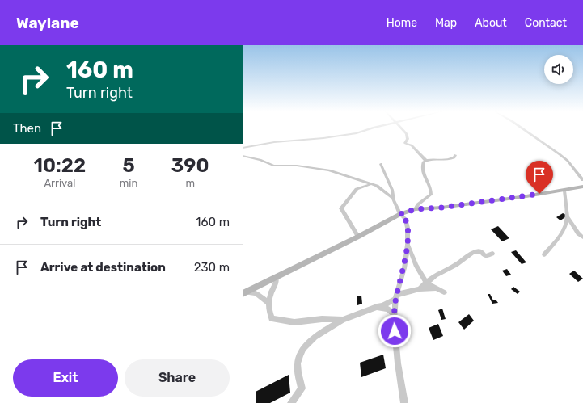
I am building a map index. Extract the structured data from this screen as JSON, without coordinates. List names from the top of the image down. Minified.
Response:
{"page":{"header":"Waylane","nav":["Home","Map","About","Contact"],"turn":["160 m","Turn right"],"then":"Then","eta":["10:22","Arrival","5","min","390","m"],"list":[{"name":"Turn right","value":"160 m"},{"name":"Arrive at destination","value":"230 m"}],"buttons":["Exit","Share"]}}
